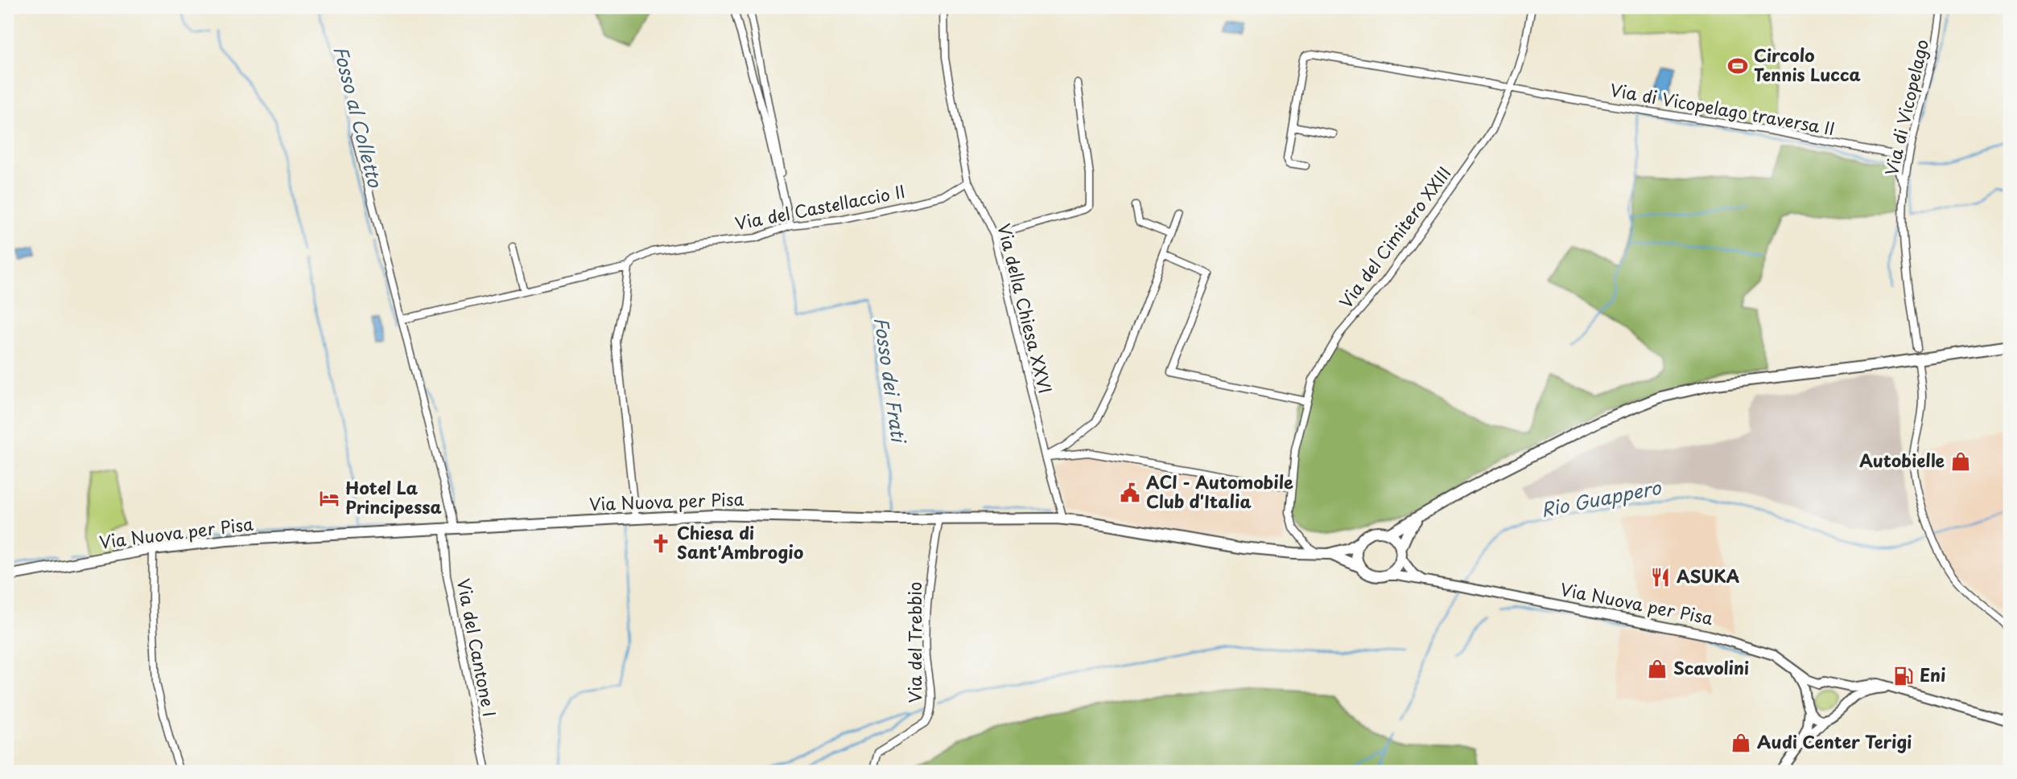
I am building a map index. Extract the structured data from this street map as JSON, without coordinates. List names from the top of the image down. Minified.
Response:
{"streets":{"main road":["Via Nuova per Pisa"],"street":["Via di Vicopelago","Via di Vicopelago traversa II","Via del Castellaccio II","Via del Cimitero XXIII","Via della Chiesa XXVI","Via del Trebbio","Via del Cantone I"]},"crossings":[["Via di Vicopelago","Via di Vicopelago traversa II"],["Via di Vicopelago traversa II","Via del Cimitero XXIII"],["Via del Castellaccio II","Via della Chiesa XXVI"],["Via del Cimitero XXIII","Via Nuova per Pisa"],["Via della Chiesa XXVI","Via Nuova per Pisa"],["Via Nuova per Pisa","Via del Trebbio"],["Via Nuova per Pisa","Via del Cantone I"]],"water":["Fosso al Colletto","Fosso dei Frati","Rio Guappero"],"places":{"sports":["Circolo Tennis Lucca"],"shop":["Autobielle","Scavolini","Audi Center Terigi"],"public building":["ACI - Automobile Club d'Italia"],"hotel":["Hotel La Principessa"],"church":["Chiesa di Sant'Ambrogio"],"restaurant":["ASUKA"],"fuel station":["Eni"]}}
